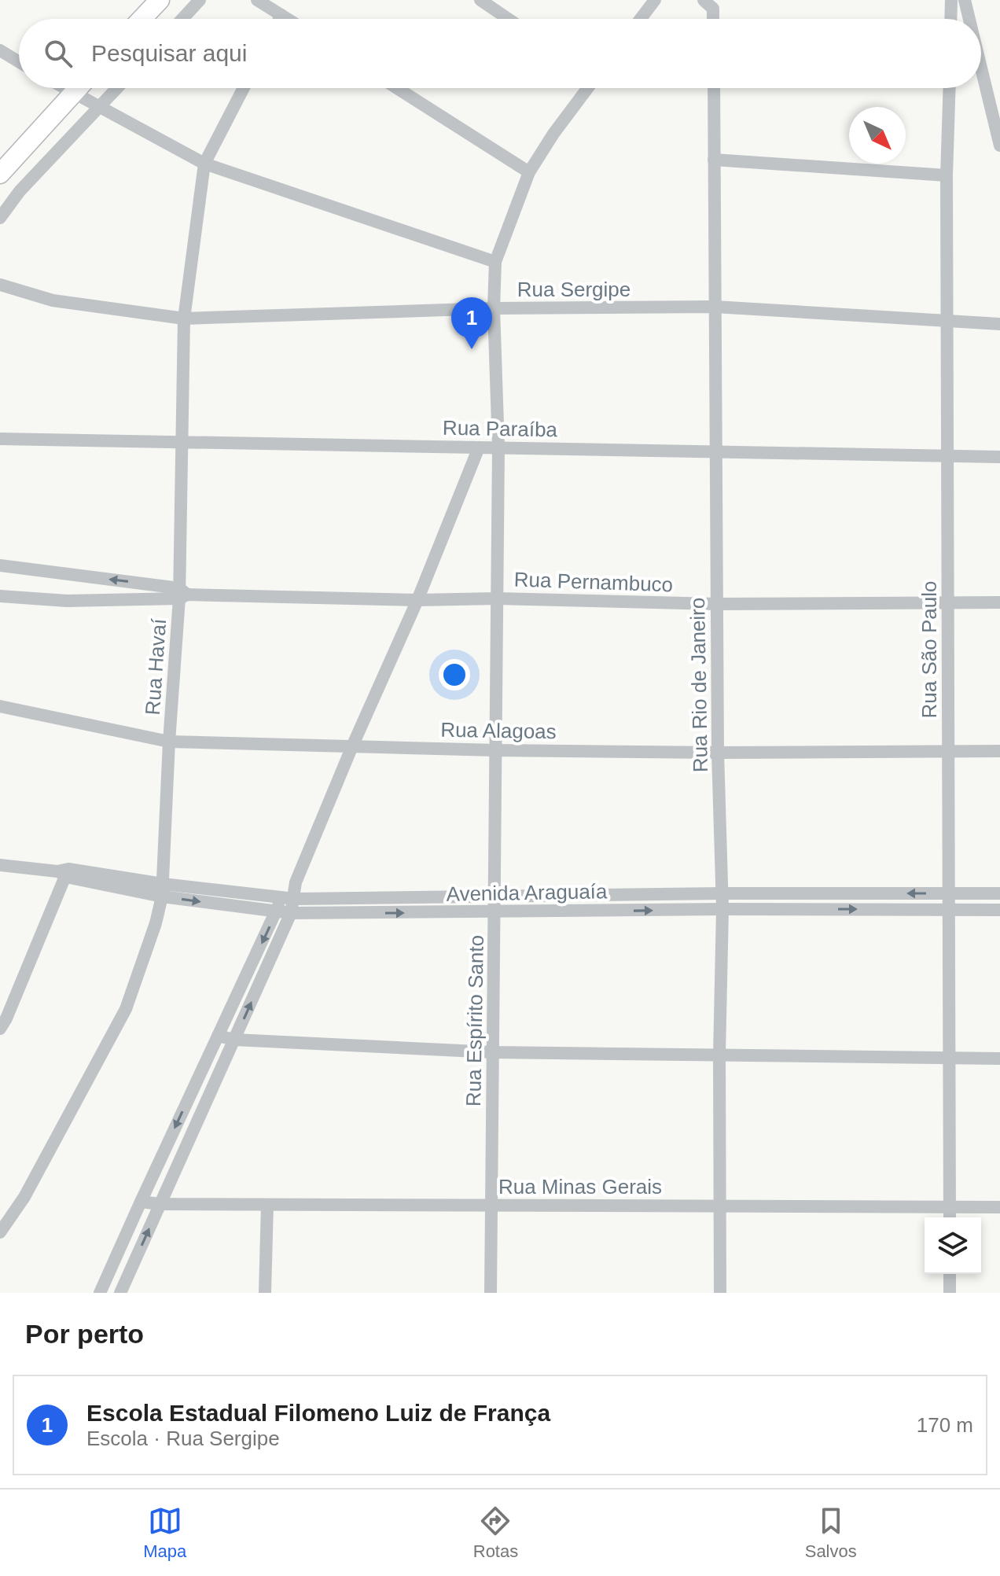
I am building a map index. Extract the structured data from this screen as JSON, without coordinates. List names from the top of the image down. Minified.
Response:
{"streets":{"street":["Rua Sergipe","Rua Paraíba","Rua Pernambuco","Rua São Paulo","Rua Havaí","Rua Rio de Janeiro","Rua Alagoas","Avenida Araguaía","Rua Espírito Santo","Rua Minas Gerais"]},"crossings":[["Rua Sergipe","Rua São Paulo"],["Rua Sergipe","Rua Havaí"],["Rua Sergipe","Rua Rio de Janeiro"],["Rua Sergipe","Rua Espírito Santo"],["Rua Paraíba","Rua São Paulo"],["Rua Paraíba","Rua Havaí"],["Rua Paraíba","Rua Rio de Janeiro"],["Rua Paraíba","Rua Espírito Santo"],["Rua Pernambuco","Rua São Paulo"],["Rua Pernambuco","Rua Havaí"],["Rua Pernambuco","Rua Rio de Janeiro"],["Rua Pernambuco","Rua Espírito Santo"],["Rua São Paulo","Rua Alagoas"],["Rua São Paulo","Avenida Araguaía"],["Rua São Paulo","Rua Minas Gerais"],["Rua Havaí","Rua Alagoas"],["Rua Havaí","Avenida Araguaía"],["Rua Rio de Janeiro","Rua Alagoas"],["Rua Rio de Janeiro","Avenida Araguaía"],["Rua Rio de Janeiro","Rua Minas Gerais"],["Rua Alagoas","Rua Espírito Santo"],["Avenida Araguaía","Rua Espírito Santo"],["Rua Espírito Santo","Rua Minas Gerais"]],"north":"bottom right","page":{"search":"Pesquisar aqui","pins":"1","heading":"Por perto","list":[{"mark":"1","name":"Escola Estadual Filomeno Luiz de França","note":"Escola · Rua Sergipe","value":"170 m"}],"nav":["Mapa","Rotas","Salvos"]}}
